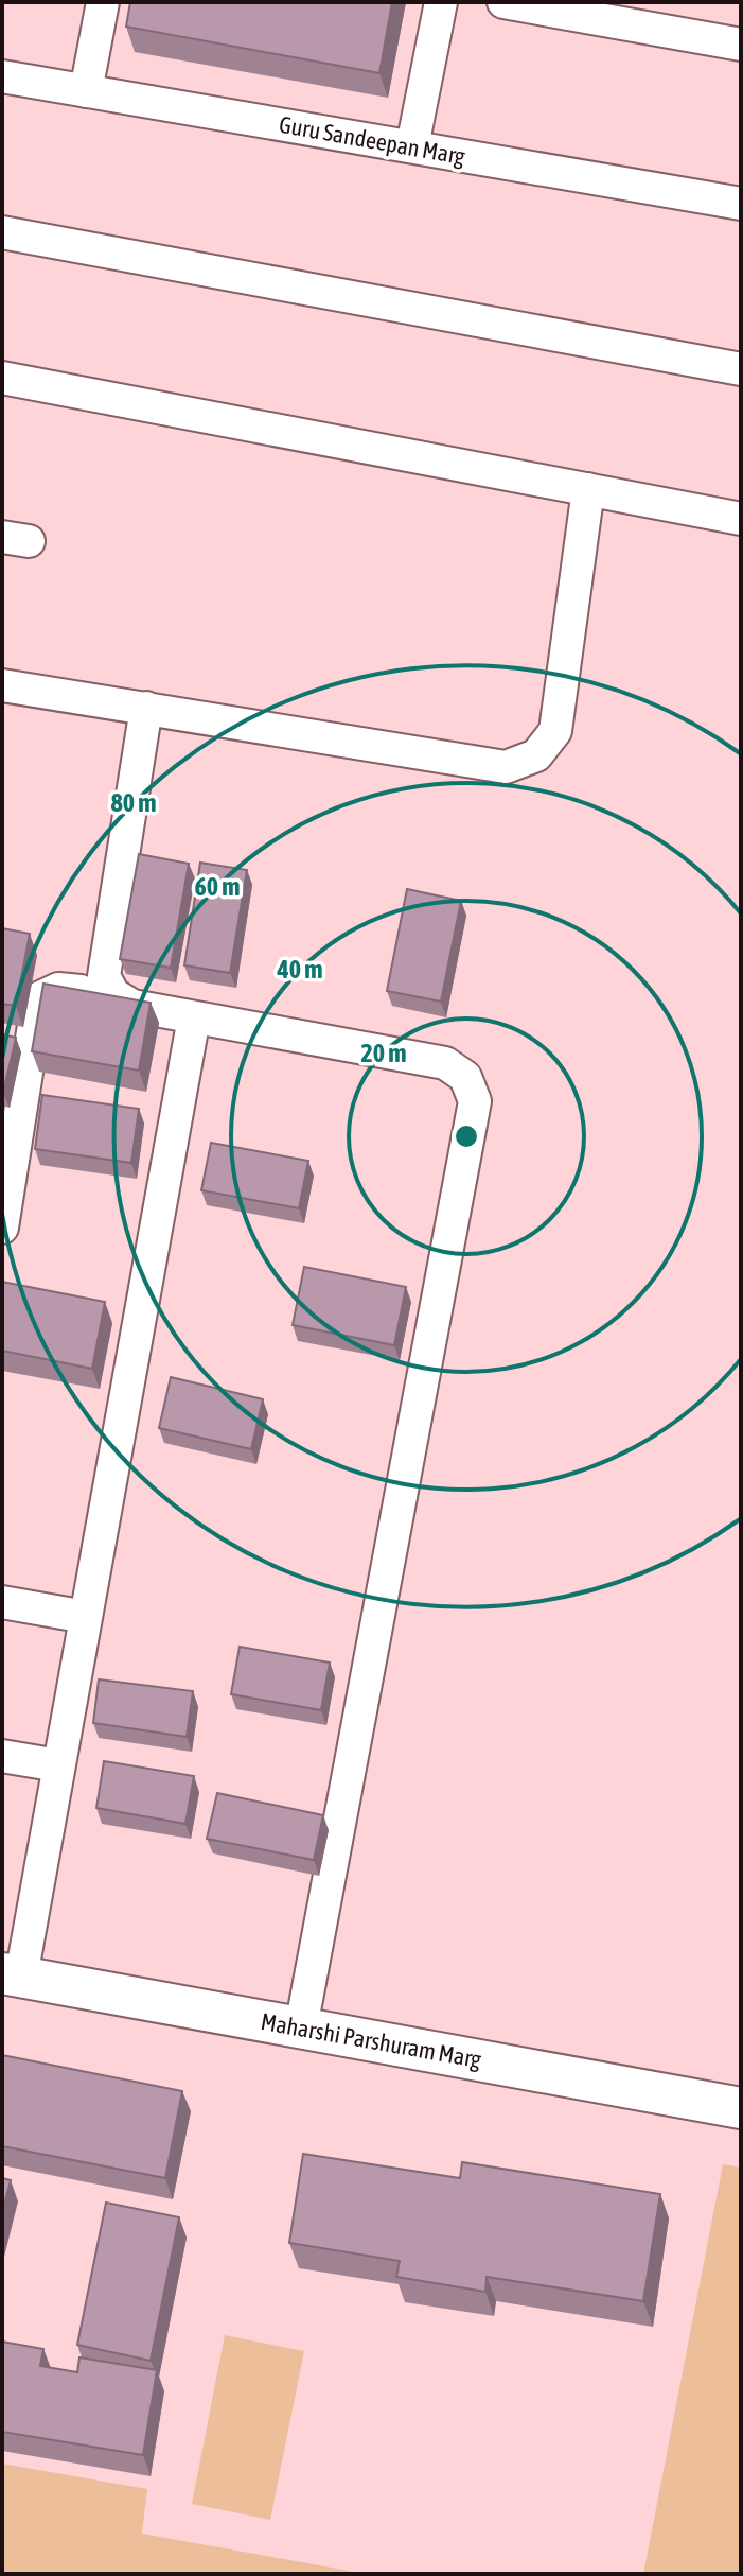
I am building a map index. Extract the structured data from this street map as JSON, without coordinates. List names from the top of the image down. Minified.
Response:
{"streets":{"street":["Guru Sandeepan Marg","Maharshi Parshuram Marg"]},"rings":["80 m","60 m","40 m","20 m"]}
